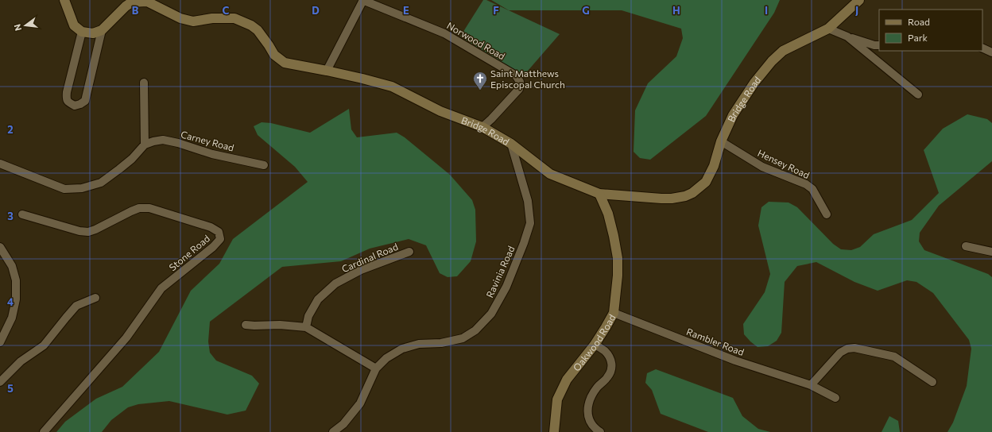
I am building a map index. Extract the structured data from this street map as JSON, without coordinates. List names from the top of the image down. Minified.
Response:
{"streets":{"street":["Norwood Road","Bridge Road","Carney Road","Hensey Road","Stone Road","Cardinal Road","Ravinia Road","Rambler Road","Oakwood Road"]},"crossings":[["Norwood Road","Bridge Road"],["Bridge Road","Hensey Road"],["Bridge Road","Ravinia Road"],["Bridge Road","Oakwood Road"],["Rambler Road","Oakwood Road"]],"places":{"church":["Saint Matthews Episcopal Church"]},"legend":["Road","Park"],"north":"left","grid":{"columns":["B","C","D","E","F","G","H","I","J"],"rows":["2","3","4","5"]}}
